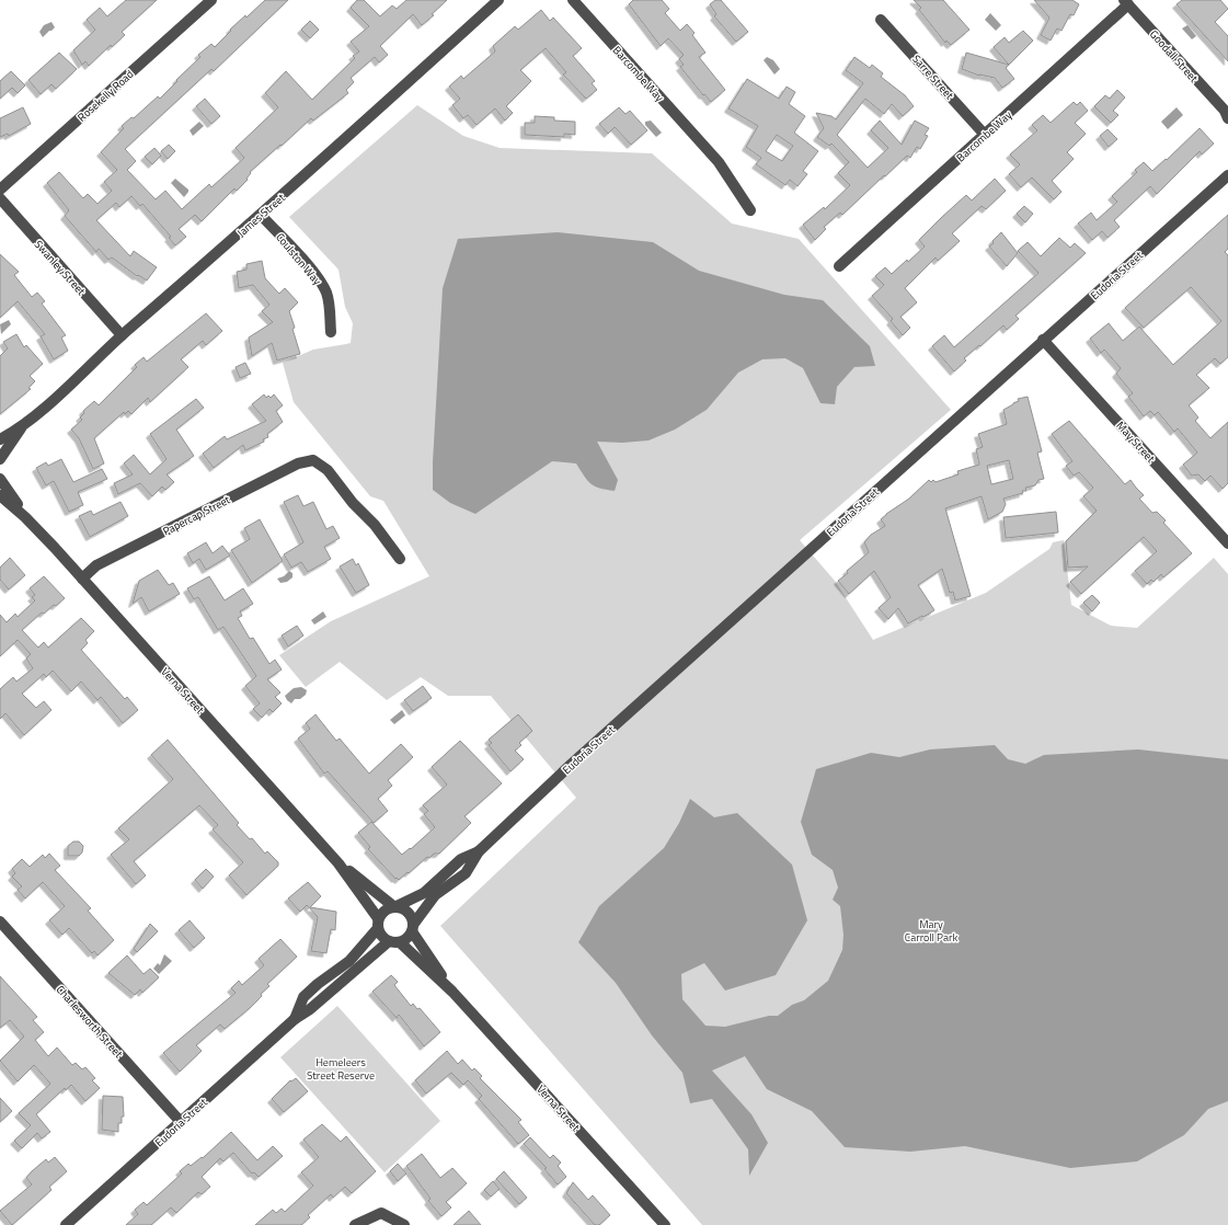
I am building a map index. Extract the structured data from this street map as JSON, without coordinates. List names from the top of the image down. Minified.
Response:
{"streets":{"street":["Goodall Street","Barcombe Way","Sarre Street","Rosekelly Road","James Street","Coulston Way","Swanley Street","Eudoria Street","May Street","Papercap Street","Verna Street","Charlesworth Street"]},"crossings":[["Goodall Street","Barcombe Way"],["Barcombe Way","Sarre Street"],["James Street","Coulston Way"],["James Street","Swanley Street"],["Eudoria Street","May Street"],["Eudoria Street","Verna Street"],["Eudoria Street","Charlesworth Street"],["Papercap Street","Verna Street"]],"parks":["Mary Carroll Park","Hemeleers Street Reserve"]}
